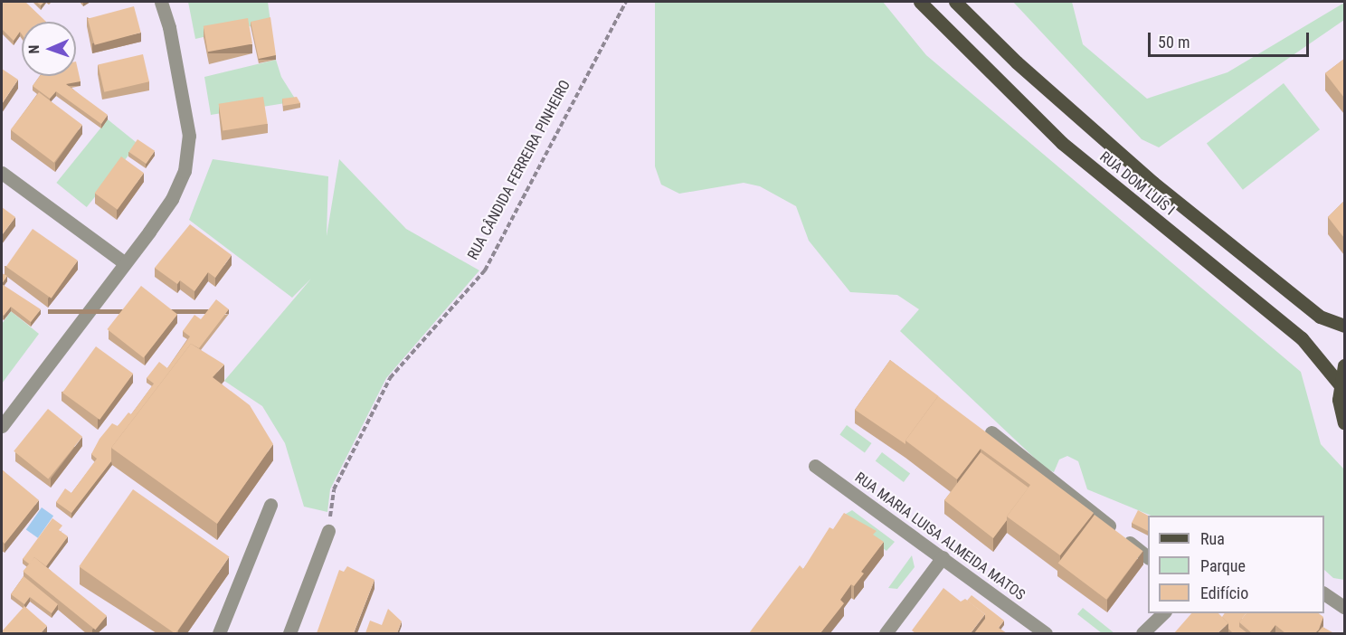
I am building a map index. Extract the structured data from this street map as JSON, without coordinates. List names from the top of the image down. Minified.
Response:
{"streets":{"main road":["RUA DOM LUÍS I"],"street":["RUA MARIA LUISA ALMEIDA MATOS"],"path":["RUA CÂNDIDA FERREIRA PINHEIRO"]},"legend":["Rua","Parque","Edifício"],"scale_bar":"50 m","north":"left"}
